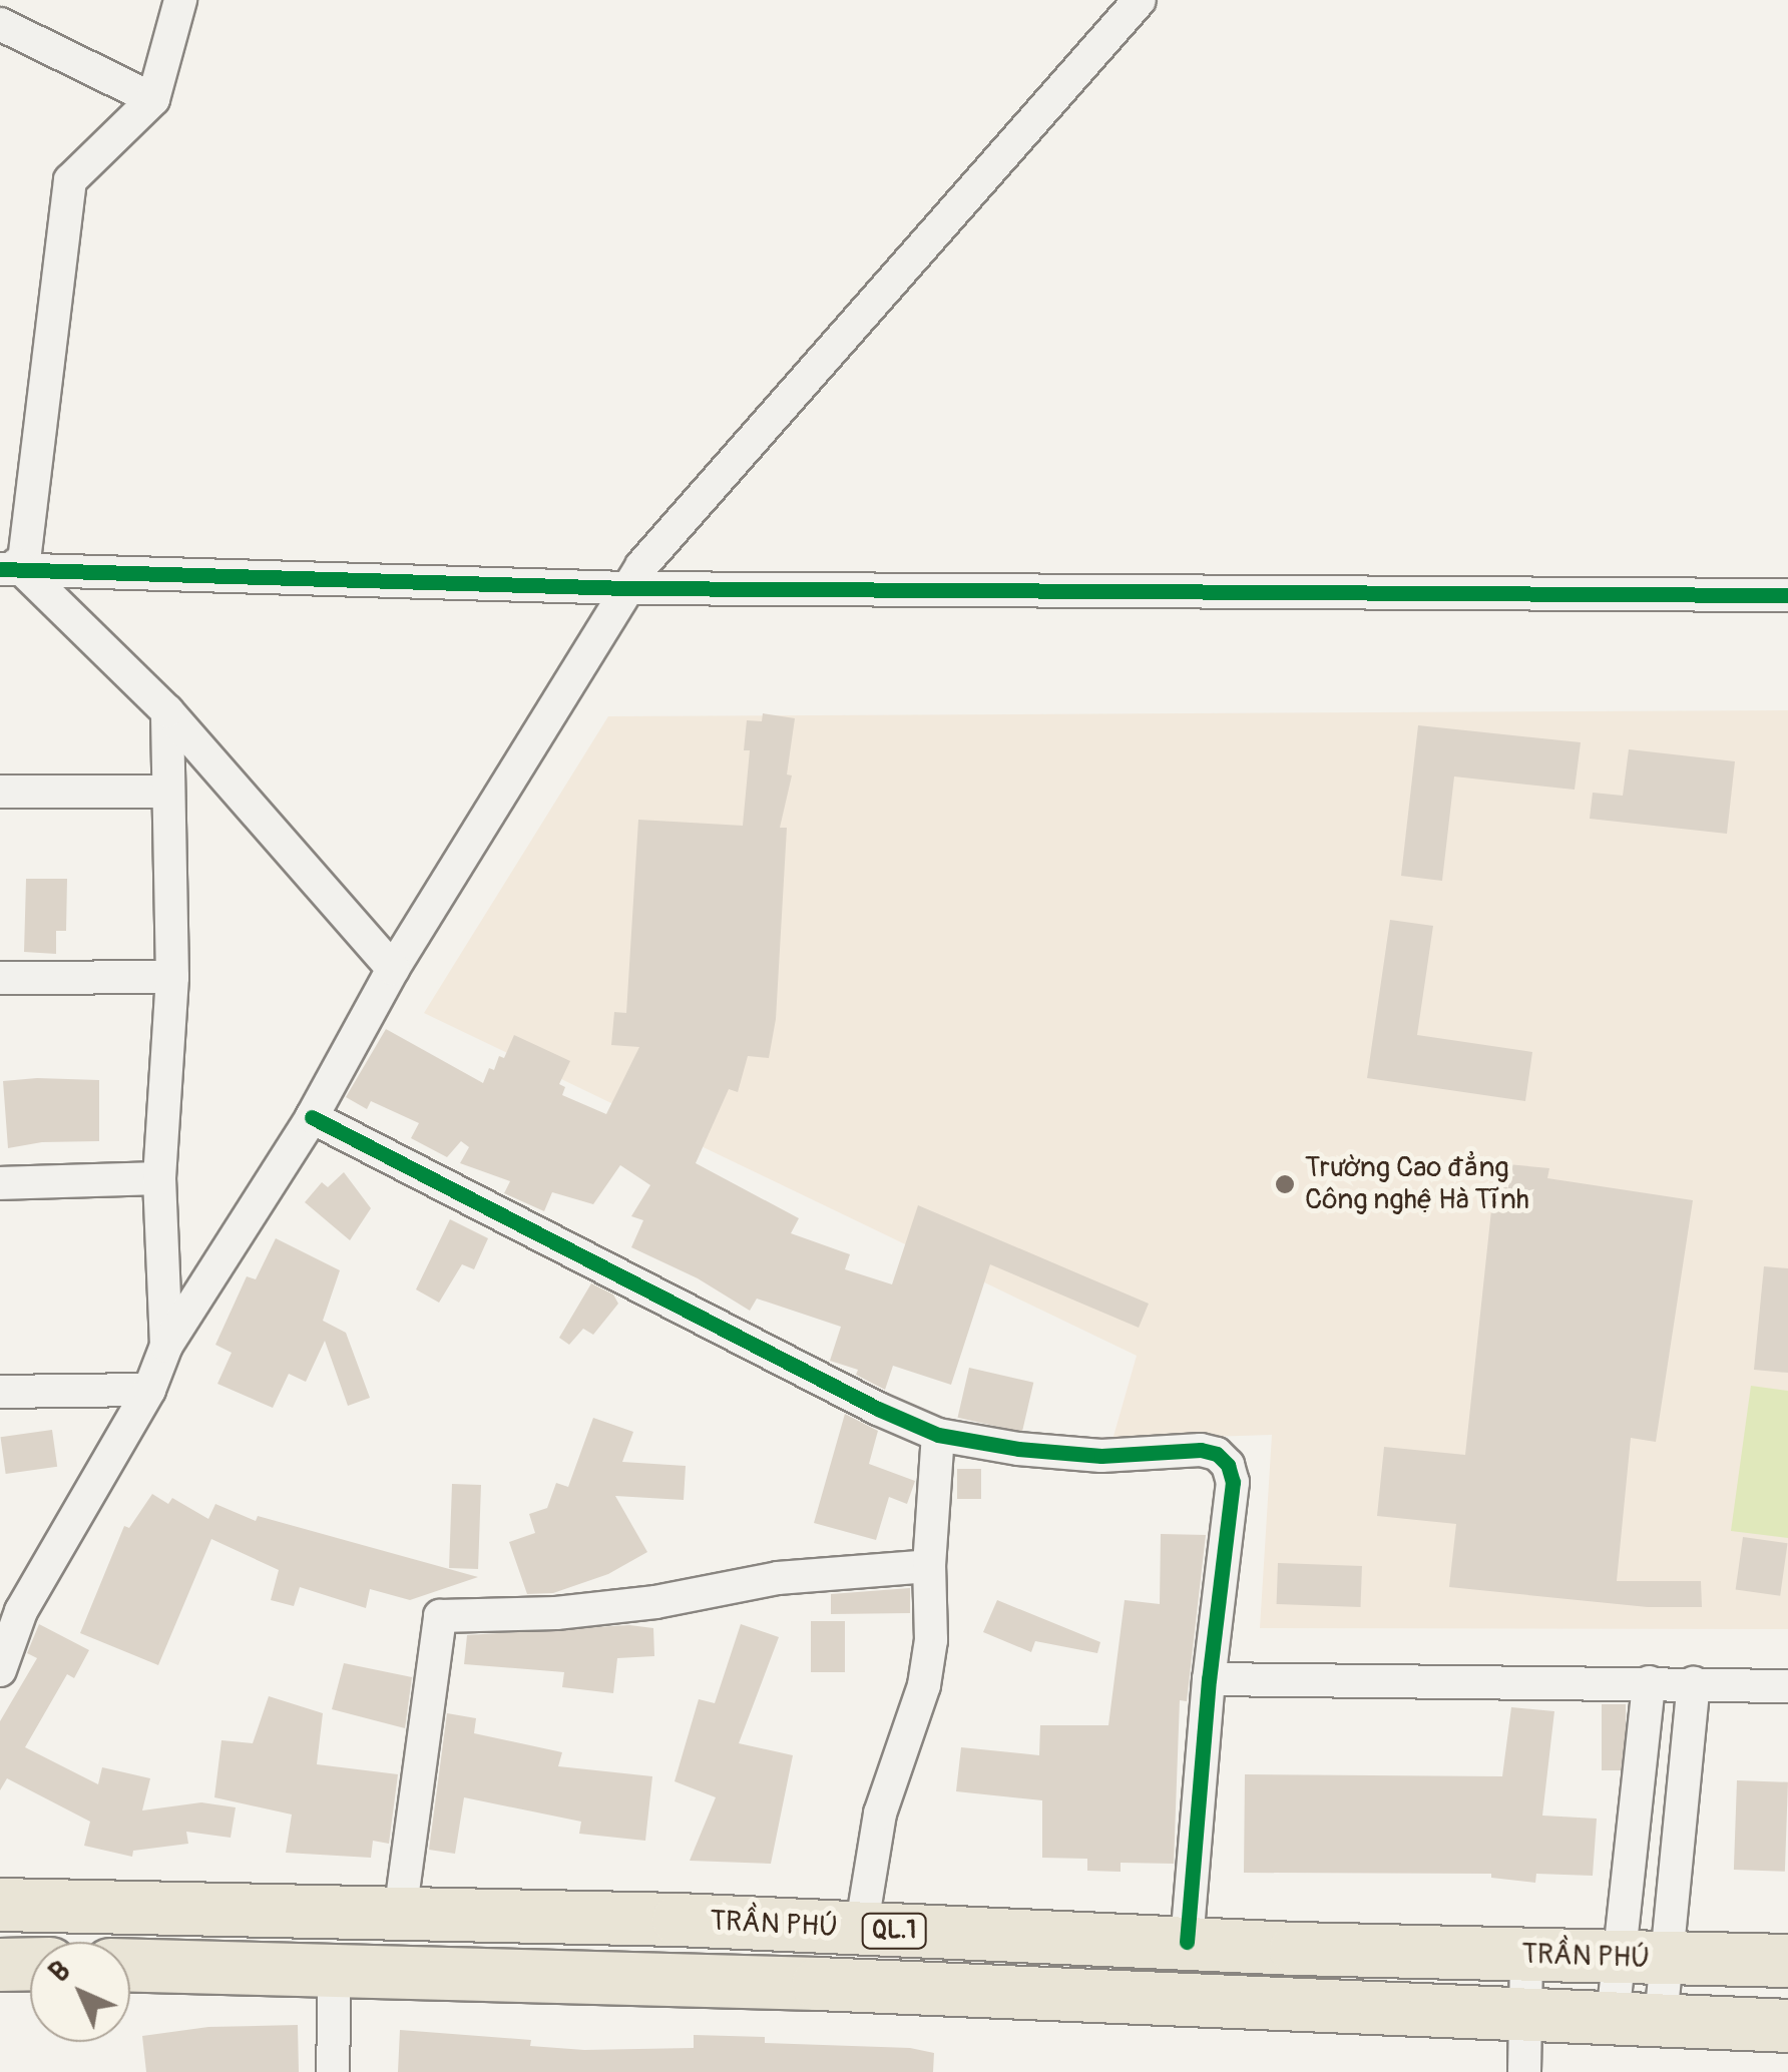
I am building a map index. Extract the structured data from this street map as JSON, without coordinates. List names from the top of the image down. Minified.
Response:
{"streets":{"main road":["TRẦN PHÚ","QL.1"]},"places":["Trường Cao đẳng Công nghệ Hà Tĩnh"],"north":"top left"}
